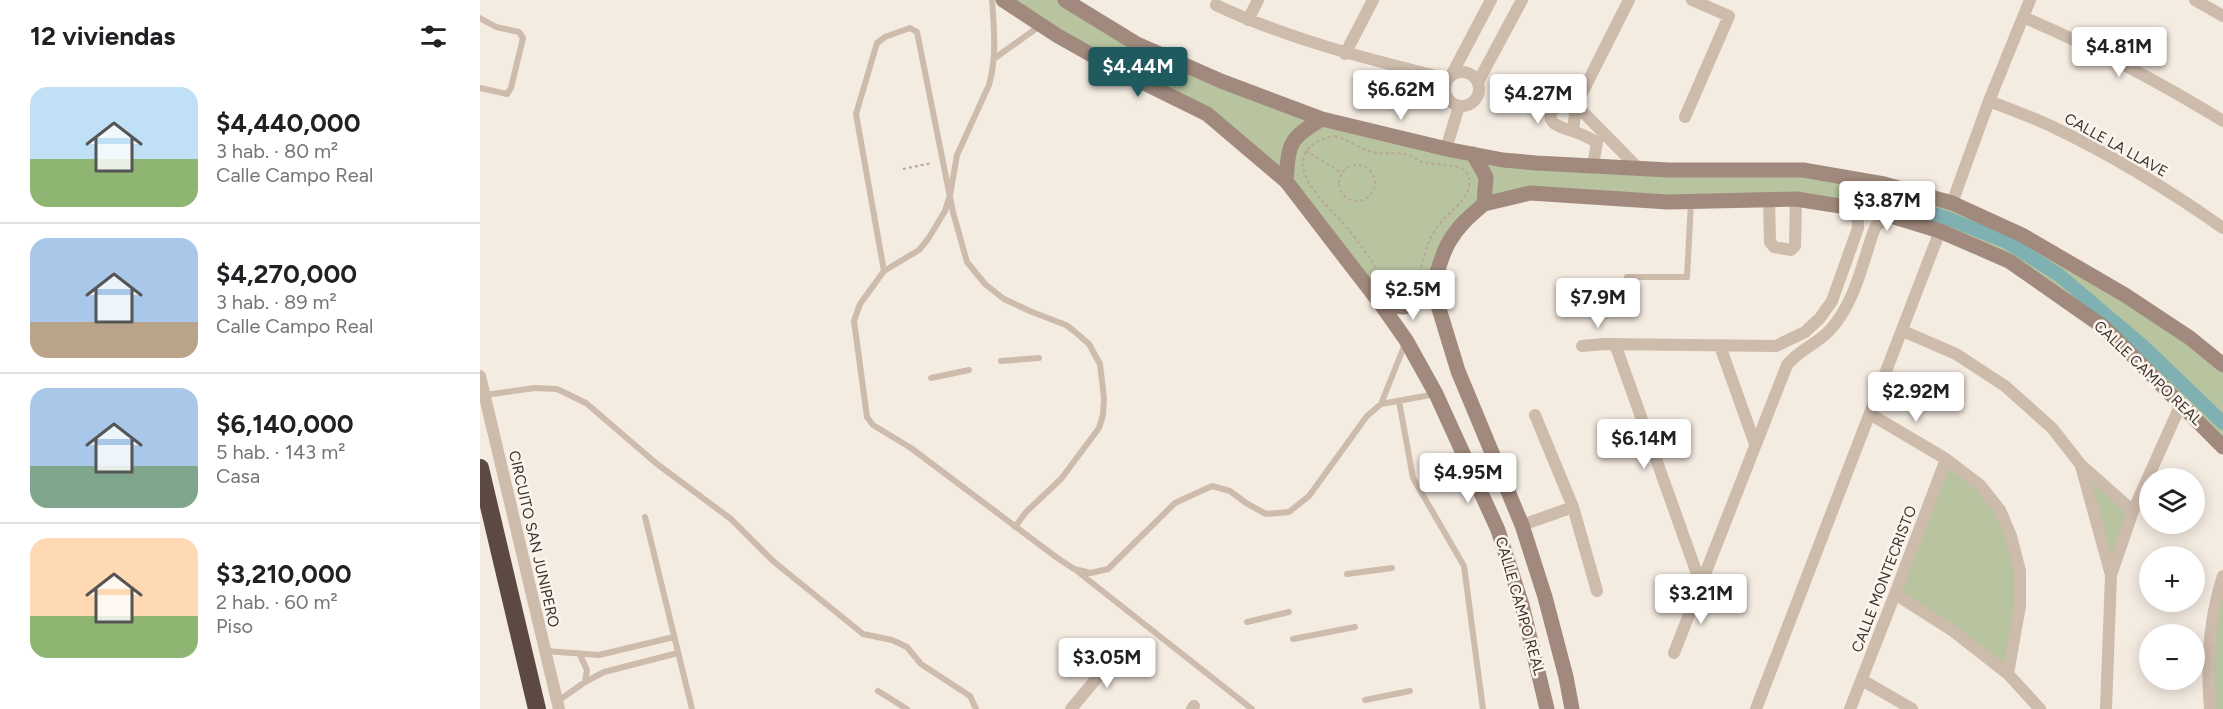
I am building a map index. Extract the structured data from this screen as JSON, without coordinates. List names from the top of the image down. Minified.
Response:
{"streets":{"street":["CALLE LA LLAVE","CALLE CAMPO REAL","CIRCUITO SAN JUNIPERO","CALLE MONTECRISTO"]},"page":{"heading":"12 viviendas","price":["$4.81M","$4.44M","$6.62M","$4.27M","$3.87M","$2.5M","$7.9M","$2.92M","$6.14M","$4.95M","$3.21M","$3.05M"],"list":[{"name":"$4,440,000","note":"3 hab. · 80 m² · Calle Campo Real"},{"name":"$4,270,000","note":"3 hab. · 89 m² · Calle Campo Real"},{"name":"$6,140,000","note":"5 hab. · 143 m² · Casa"},{"name":"$3,210,000","note":"2 hab. · 60 m² · Piso"}],"map_buttons":["+","−"]}}
